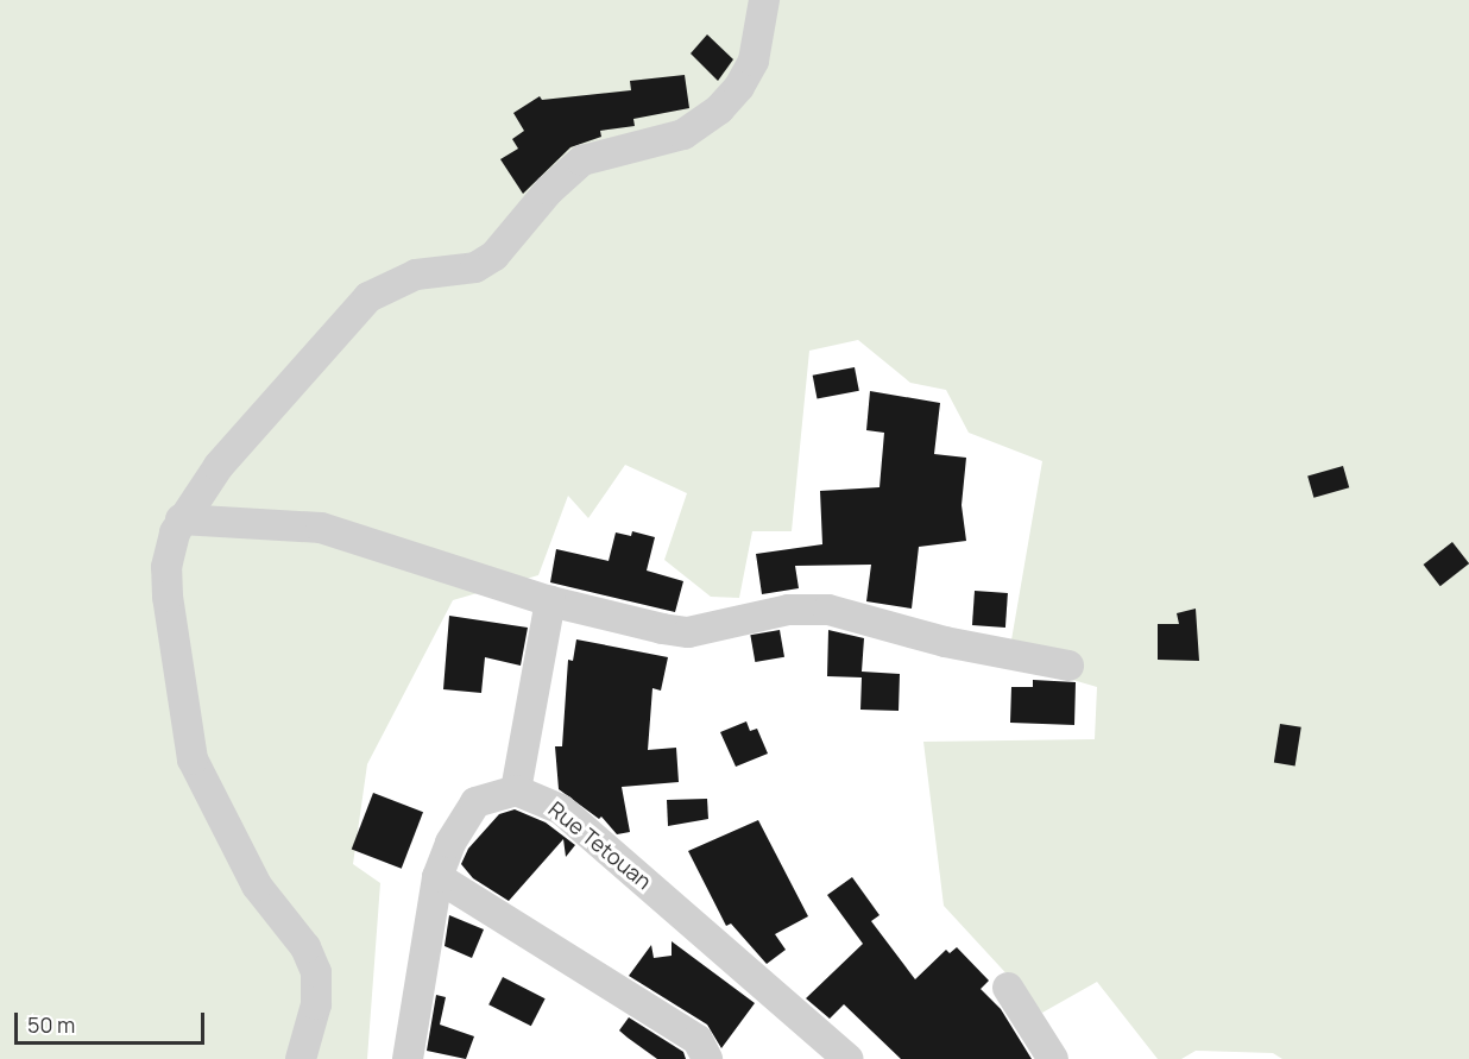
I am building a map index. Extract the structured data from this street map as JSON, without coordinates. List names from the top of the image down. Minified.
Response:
{"streets":{"street":["Rue Tetouan"]},"scale_bar":"50 m"}
